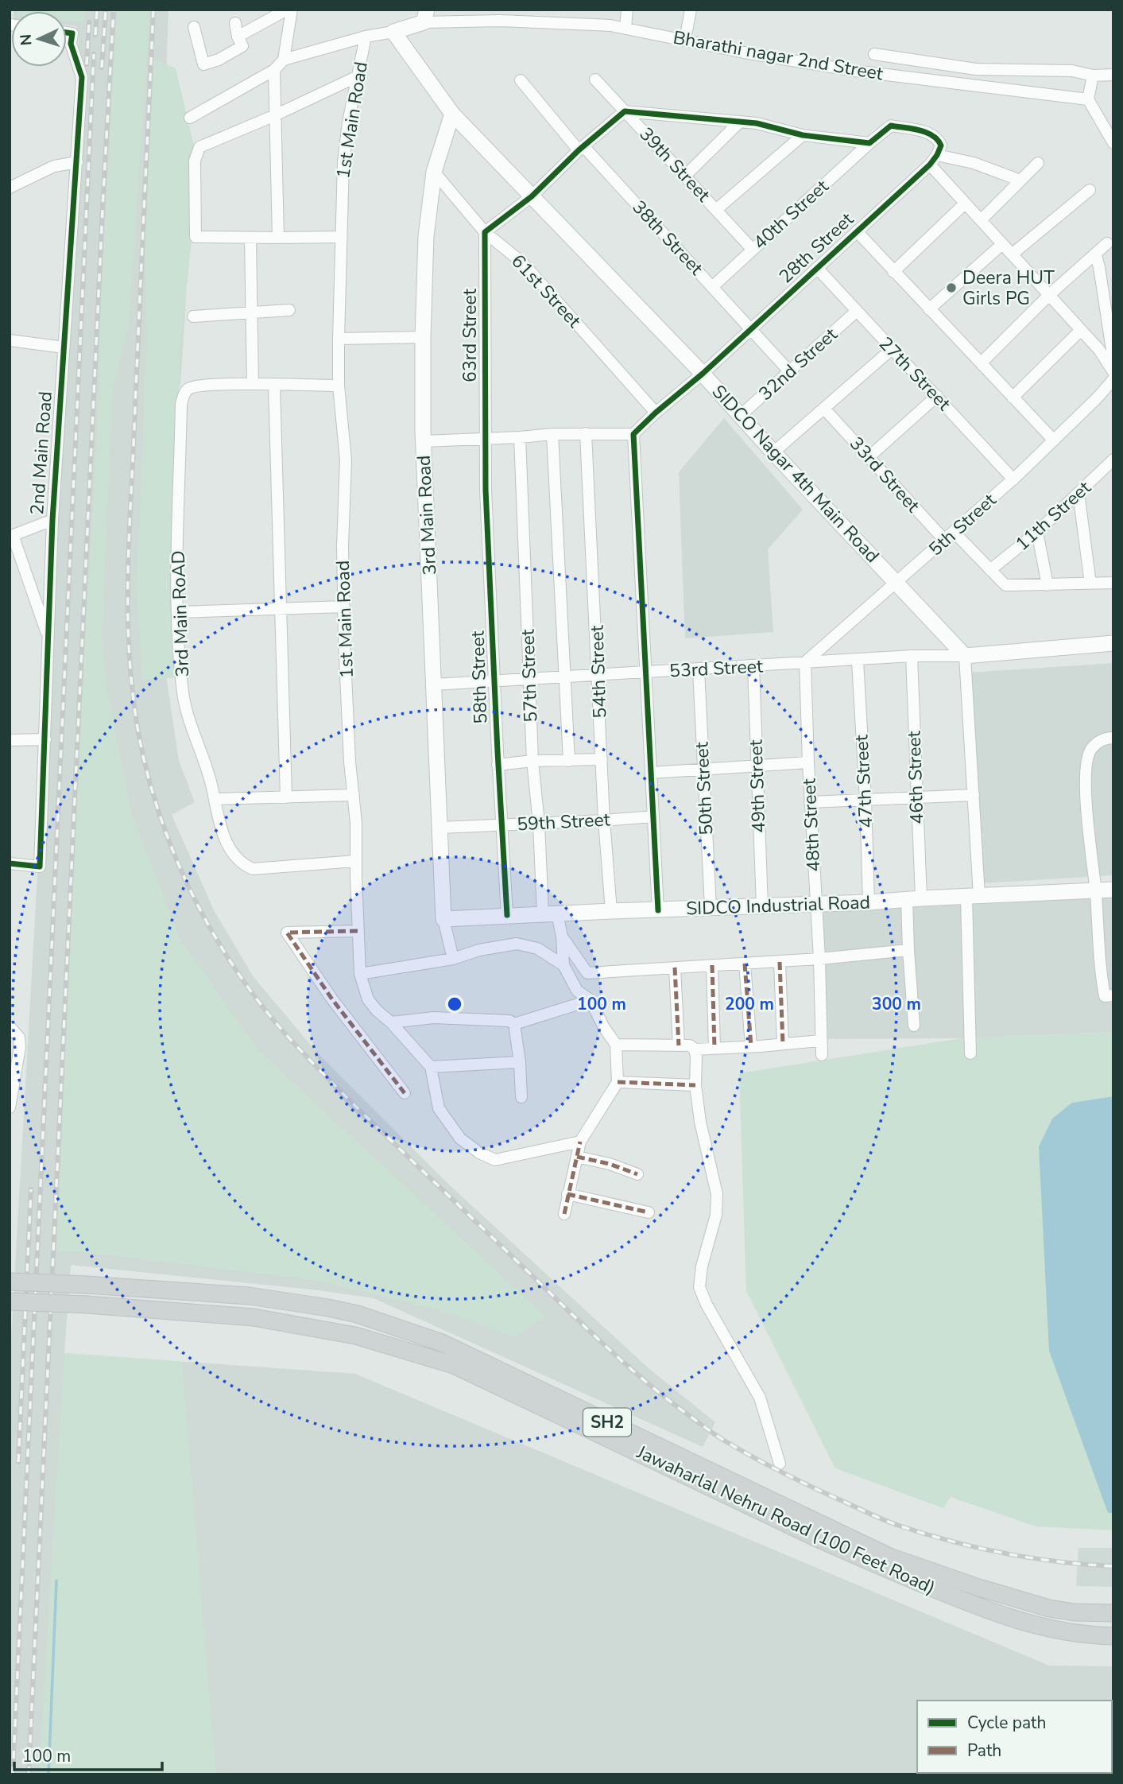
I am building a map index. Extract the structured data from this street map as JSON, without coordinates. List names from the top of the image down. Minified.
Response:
{"streets":{"main road":["SH2","Jawaharlal Nehru Road (100 Feet Road)"],"street":["Bharathi nagar 2nd Street","1st Main Road","39th Street","40th Street","38th Street","28th Street","61st Street","63rd Street","32nd Street","27th Street","2nd Main Road","SIDCO Nagar 4th Main Road","33rd Street","3rd Main Road","11th Street","5th Street","3rd Main RoAD","53rd Street","54th Street","57th Street","58th Street","46th Street","47th Street","49th Street","50th Street","59th Street","48th Street","SIDCO Industrial Road"]},"crossings":[["1st Main Road","SIDCO Nagar 4th Main Road"],["1st Main Road","3rd Main RoAD"],["39th Street","40th Street"],["40th Street","38th Street"],["40th Street","28th Street"],["38th Street","28th Street"],["38th Street","32nd Street"],["28th Street","61st Street"],["28th Street","27th Street"],["28th Street","SIDCO Nagar 4th Main Road"],["61st Street","63rd Street"],["61st Street","3rd Main Road"],["63rd Street","58th Street"],["32nd Street","27th Street"],["32nd Street","SIDCO Nagar 4th Main Road"],["27th Street","5th Street"],["SIDCO Nagar 4th Main Road","3rd Main Road"],["SIDCO Nagar 4th Main Road","5th Street"],["SIDCO Nagar 4th Main Road","53rd Street"],["33rd Street","5th Street"],["3rd Main Road","53rd Street"],["3rd Main Road","59th Street"],["3rd Main Road","SIDCO Industrial Road"],["5th Street","53rd Street"],["5th Street","48th Street"],["53rd Street","54th Street"],["53rd Street","57th Street"],["53rd Street","58th Street"],["53rd Street","46th Street"],["53rd Street","47th Street"],["53rd Street","49th Street"],["53rd Street","50th Street"],["53rd Street","48th Street"],["54th Street","59th Street"],["54th Street","SIDCO Industrial Road"],["57th Street","59th Street"],["57th Street","SIDCO Industrial Road"],["58th Street","59th Street"],["58th Street","SIDCO Industrial Road"],["46th Street","SIDCO Industrial Road"],["47th Street","SIDCO Industrial Road"],["49th Street","SIDCO Industrial Road"],["50th Street","SIDCO Industrial Road"],["48th Street","SIDCO Industrial Road"]],"places":["Deera HUT Girls PG"],"legend":["Cycle path","Path"],"scale_bar":"100 m","north":"left","rings":["100 m","200 m","300 m"]}
